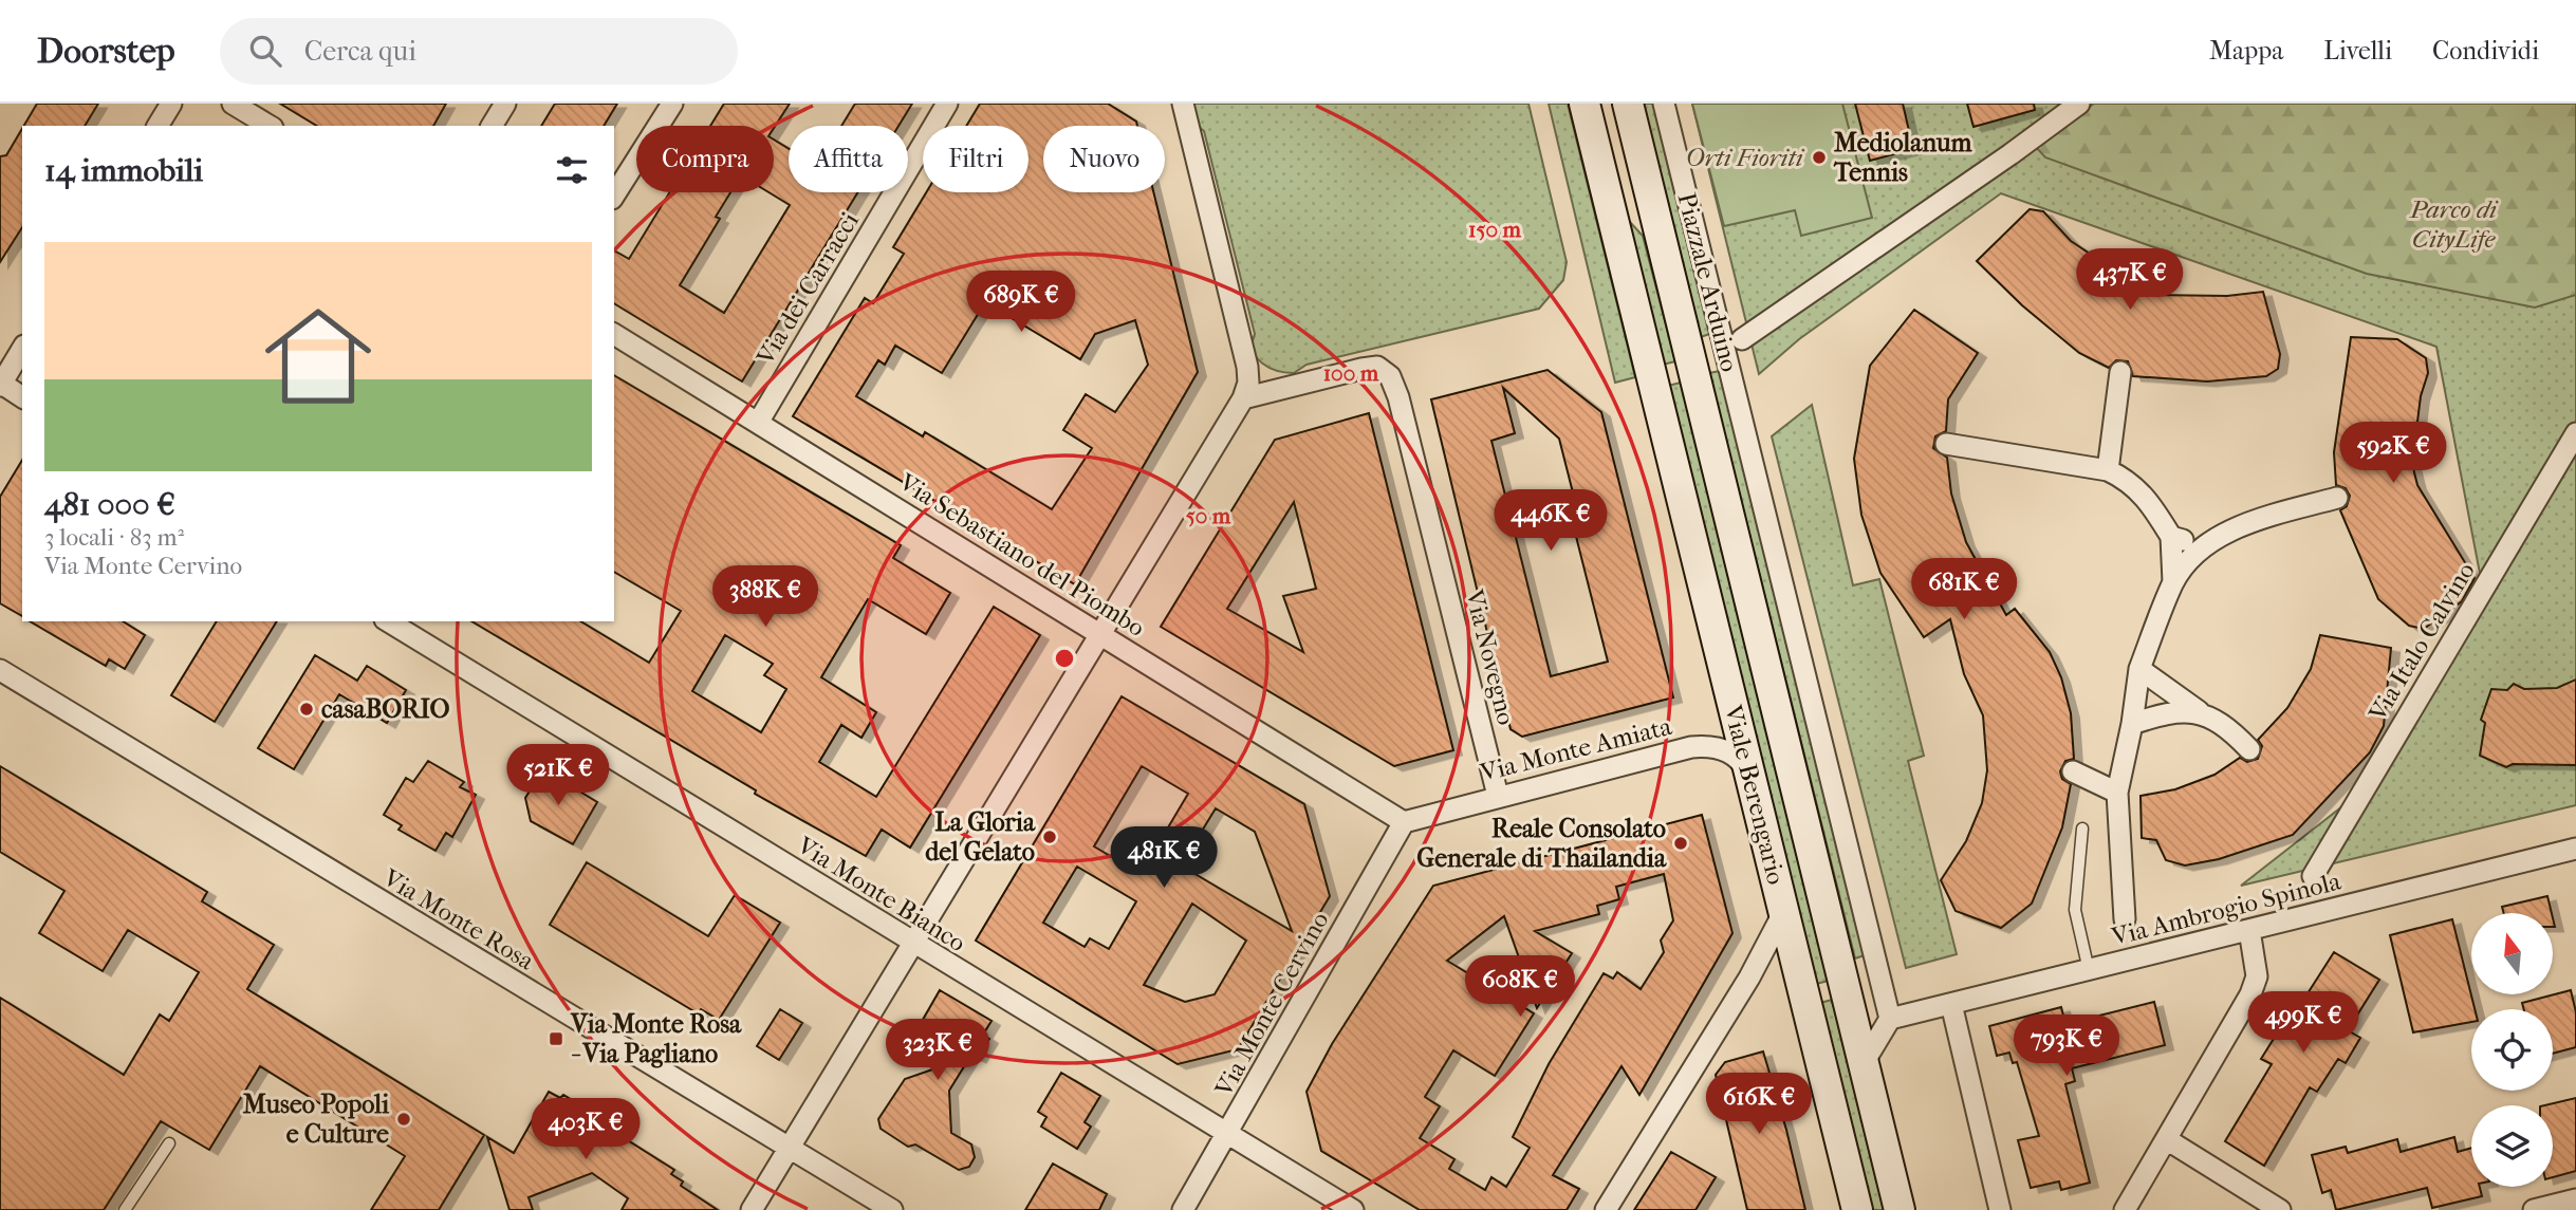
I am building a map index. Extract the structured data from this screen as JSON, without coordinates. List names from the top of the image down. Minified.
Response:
{"streets":{"main road":["Piazzale Arduino","Viale Berengario"],"street":["Via dei Carracci","Via Sebastiano del Piombo","Via Italo Calvino","Via Novegno","Via Monte Amiata","Via Monte Bianco","Via Ambrogio Spinola","Via Monte Rosa","Via Monte Cervino"]},"crossings":[["Piazzale Arduino","Viale Berengario"],["Piazzale Arduino","Via Ambrogio Spinola"],["Via dei Carracci","Via Sebastiano del Piombo"],["Via Sebastiano del Piombo","Via Monte Amiata"],["Via Sebastiano del Piombo","Via Monte Cervino"],["Via Novegno","Via Monte Amiata"],["Via Monte Amiata","Viale Berengario"],["Via Monte Amiata","Via Monte Cervino"],["Via Monte Bianco","Via Monte Cervino"]],"parks":["Orti Fioriti","Parco di CityLife"],"places":{"other":["Mediolanum Tennis","casaBORIO","La Gloria del Gelato","Reale Consolato Generale di Thailandia","Museo Popoli e Culture"],"transit":["Via Monte Rosa - Via Pagliano"]},"north":"top","page":{"header":"Doorstep","search":"Cerca qui","nav":["Mappa","Livelli","Condividi"],"chip":["Compra","Affitta","Filtri","Nuovo"],"heading":"14 immobili","list":[{"name":"481 000 €","note":"3 locali · 83 m² · Via Monte Cervino"}],"price":["437K €","689K €","592K €","446K €","681K €","388K €","521K €","481K €","608K €","499K €","793K €","323K €","616K €","403K €"]},"rings":["150 m","100 m","50 m"]}
